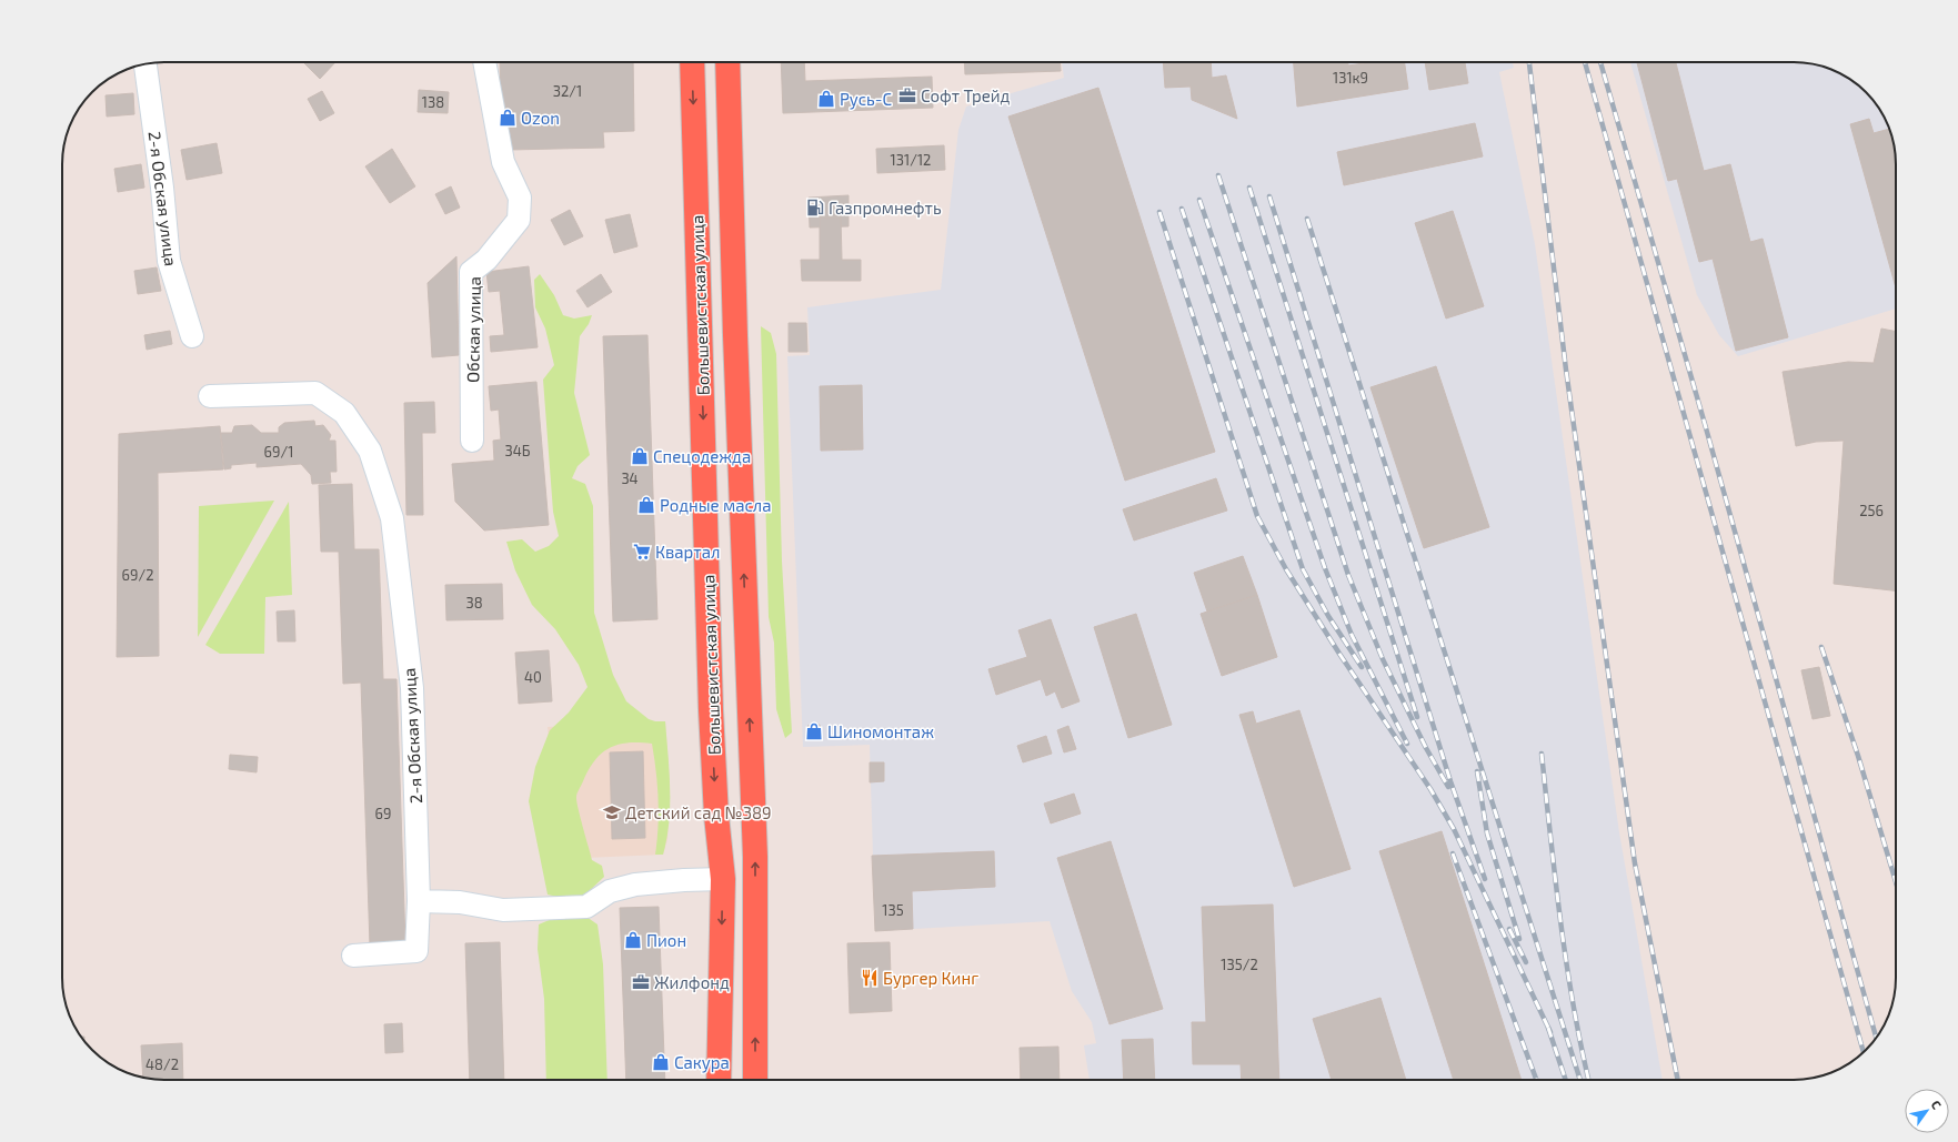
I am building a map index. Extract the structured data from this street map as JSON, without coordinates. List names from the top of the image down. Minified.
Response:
{"streets":{"highway":["Большевистская улица"],"street":["2-я Обская улица","Обская улица"]},"places":{"office":["Софт Трейд","Жилфонд"],"shop":["Русь-С","Ozon","Спецодежда","Родные масла","Шиномонтаж","Пион","Сакура"],"fuel station":["Газпромнефть"],"supermarket":["Квартал"],"school or university":["Детский сад №389"],"restaurant":["Бургер Кинг"]},"house_numbers":["131к9","32/1","138","131/12","34Б","69/1","34","256","69/2","38","40","69","135","135/2","48/2"],"north":"top right"}
